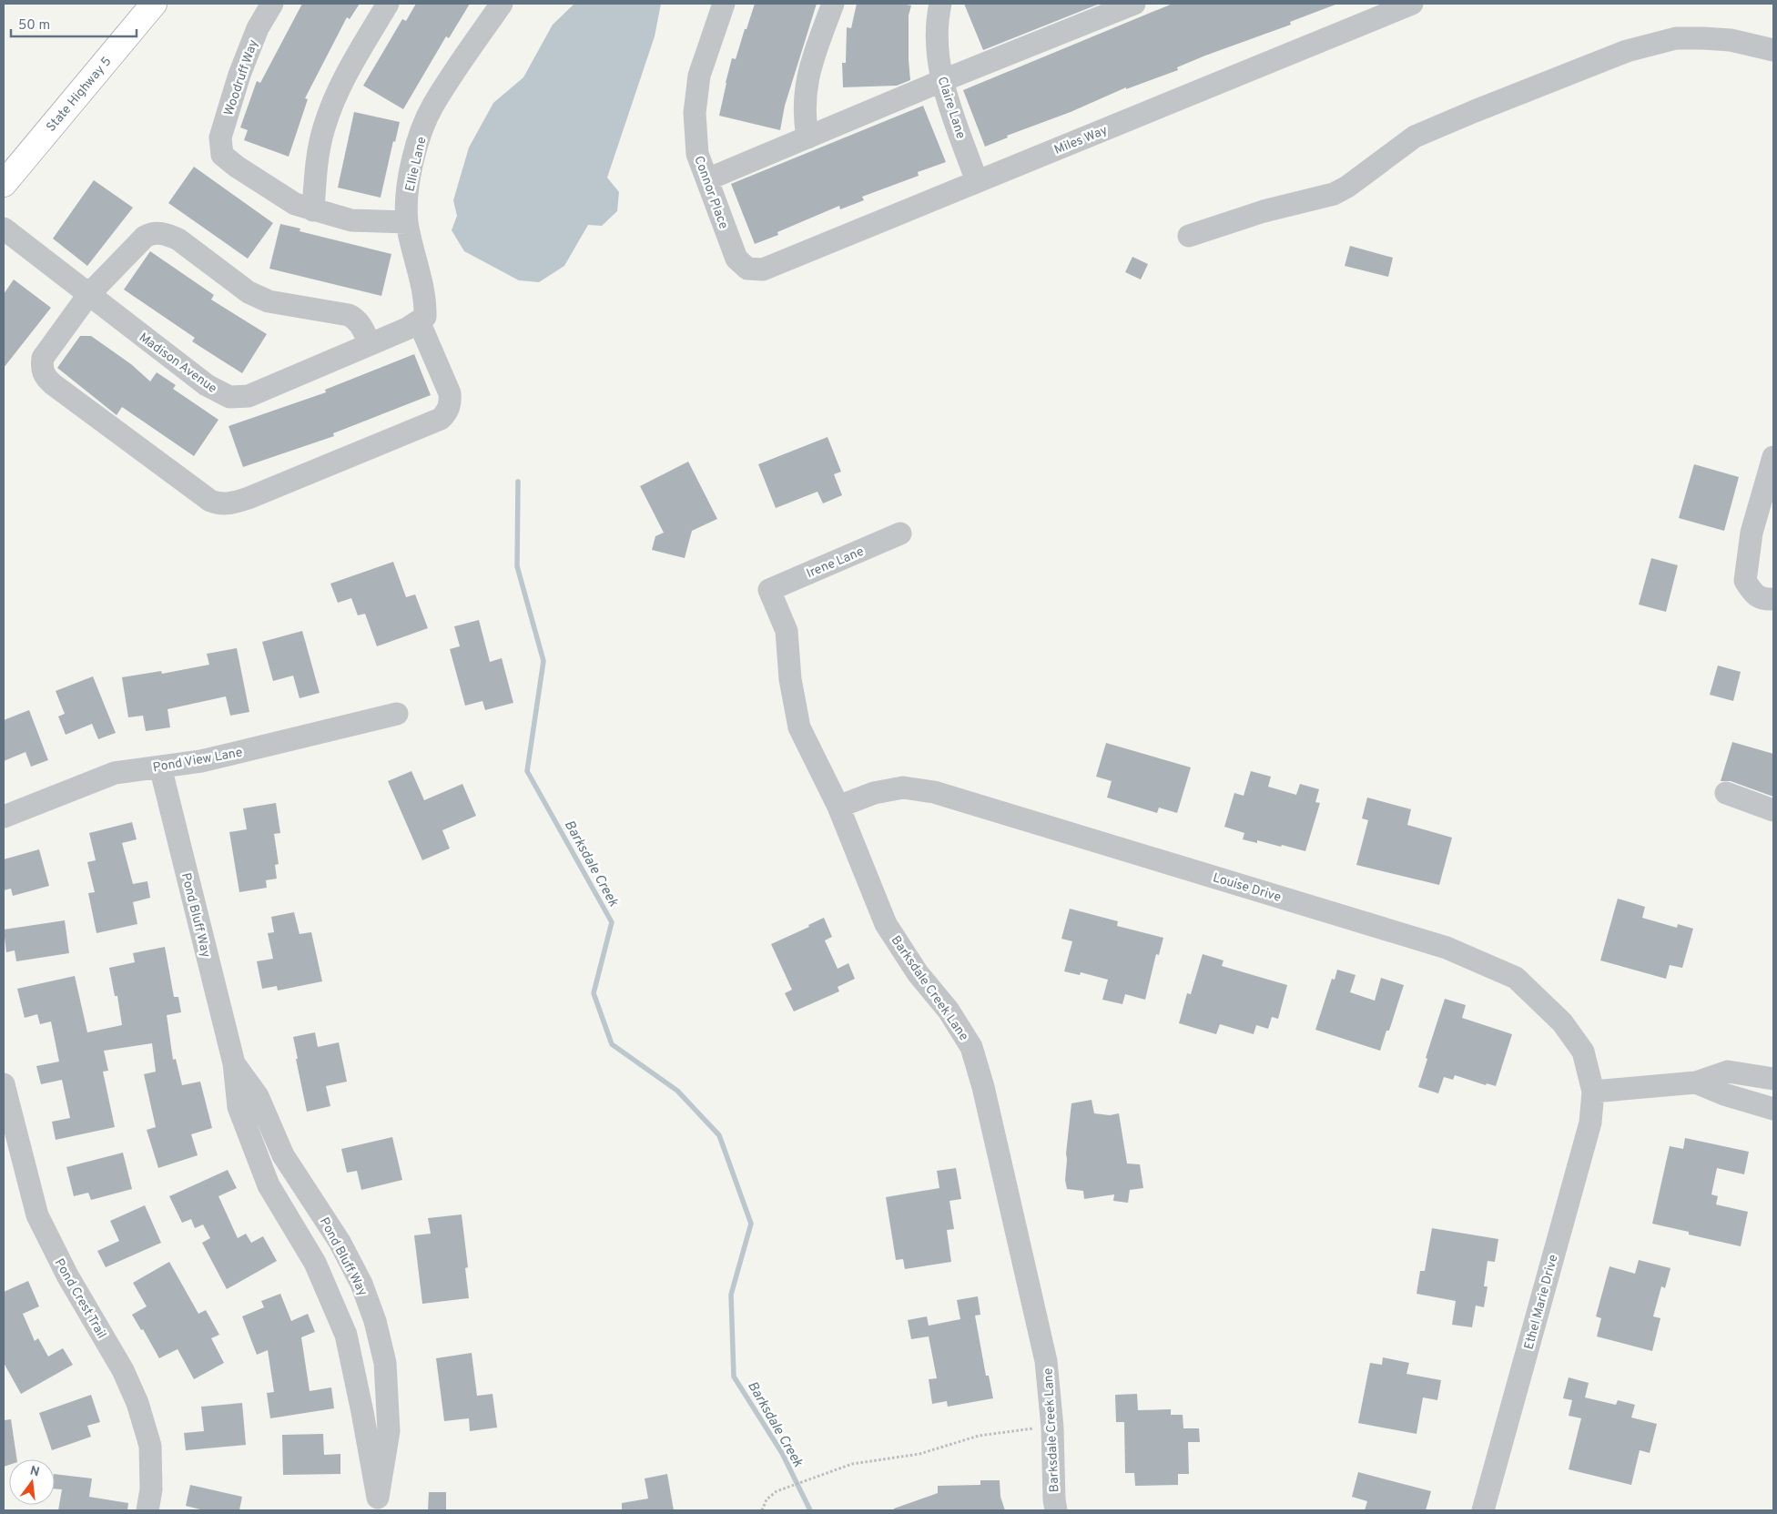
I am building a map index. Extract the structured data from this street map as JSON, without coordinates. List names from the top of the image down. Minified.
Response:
{"streets":{"main road":["State Highway 5"],"street":["Woodruff Way","Claire Lane","Miles Way","Ellie Lane","Connor Place","Madison Avenue","Irene Lane","Pond View Lane","Louise Drive","Pond Bluff Way","Barksdale Creek Lane","Pond Crest Trail","Ethel Marie Drive"]},"crossings":[["Claire Lane","Miles Way"],["Miles Way","Connor Place"],["Ellie Lane","Madison Avenue"],["Irene Lane","Barksdale Creek Lane"],["Pond View Lane","Pond Bluff Way"],["Louise Drive","Barksdale Creek Lane"],["Louise Drive","Ethel Marie Drive"]],"water":["Barksdale Creek"],"scale_bar":"50 m","north":"top"}
